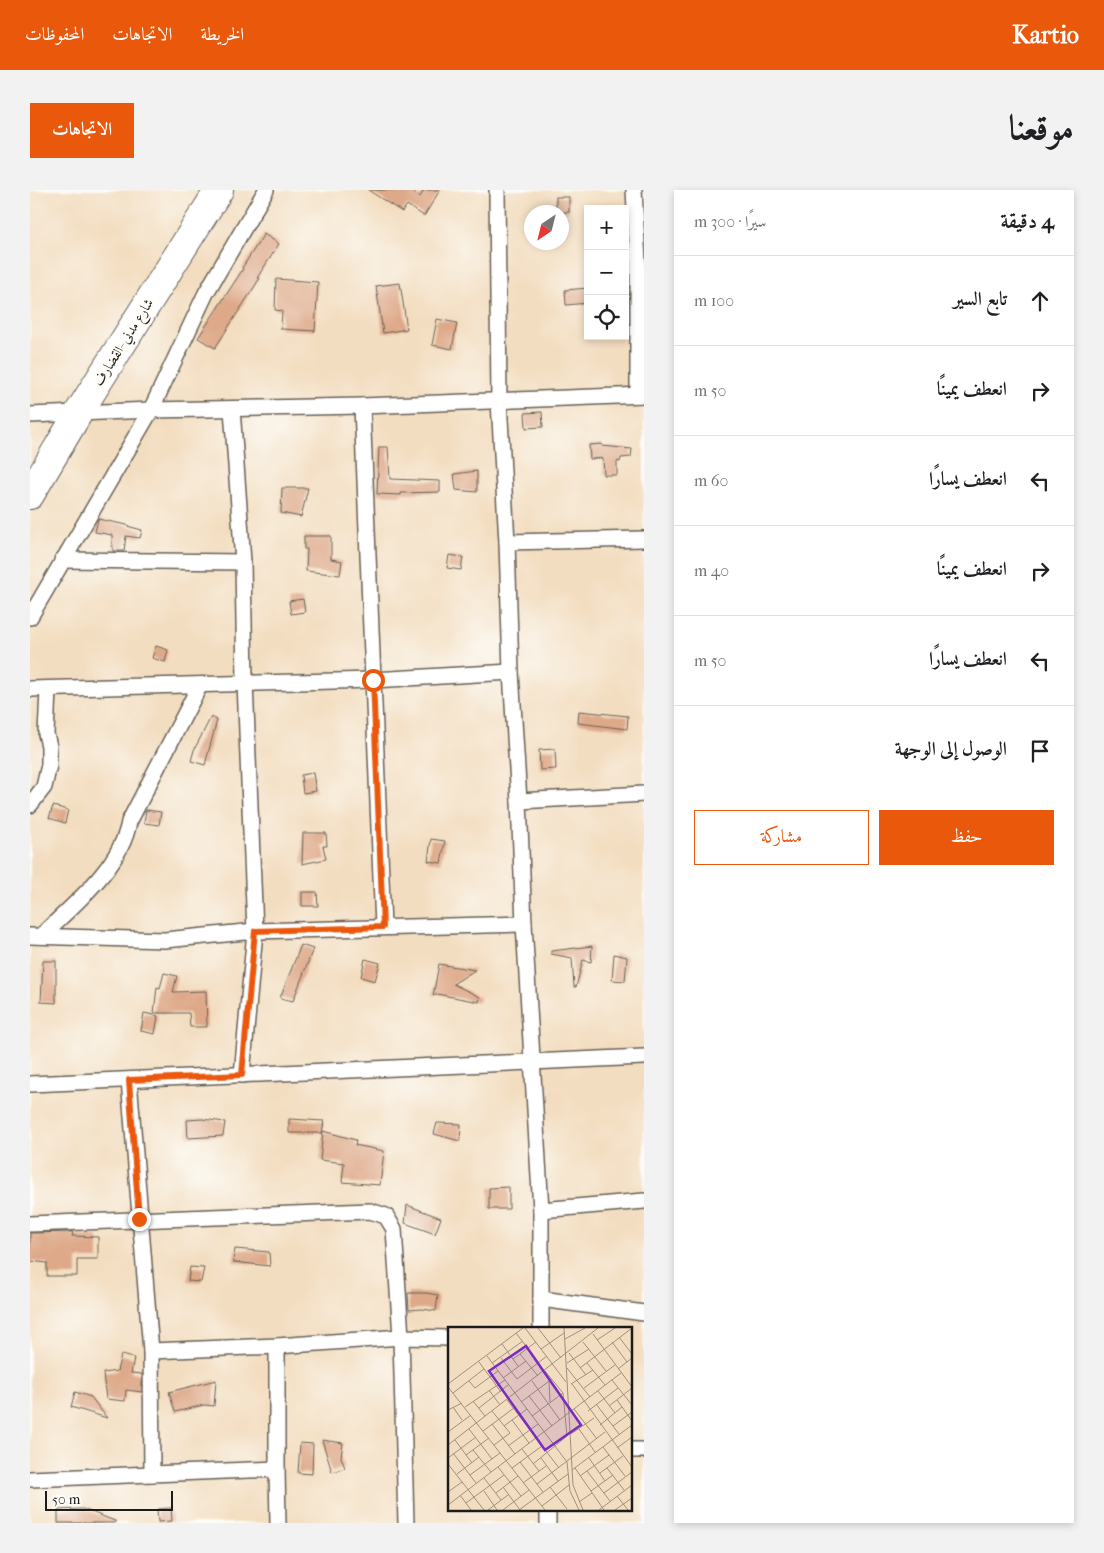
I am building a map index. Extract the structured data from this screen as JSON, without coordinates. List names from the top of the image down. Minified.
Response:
{"streets":{"highway":["شارع مدني -القضارف"]},"scale_bar":"50 m","north":"bottom left","page":{"header":"Kartio","nav":["الخريطة","الاتجاهات","المحفوظات"],"title":"موقعنا","buttons":["الاتجاهات",["حفظ","مشاركة"]],"heading":["4 دقيقة","سيرًا · 300 m"],"map_buttons":["+","−"],"list":[["تابع السير","100 m"],["انعطف يمينًا","50 m"],["انعطف يسارًا","60 m"],["انعطف يمينًا","40 m"],["انعطف يسارًا","50 m"],"الوصول إلى الوجهة"],"scale":"50 m"}}
